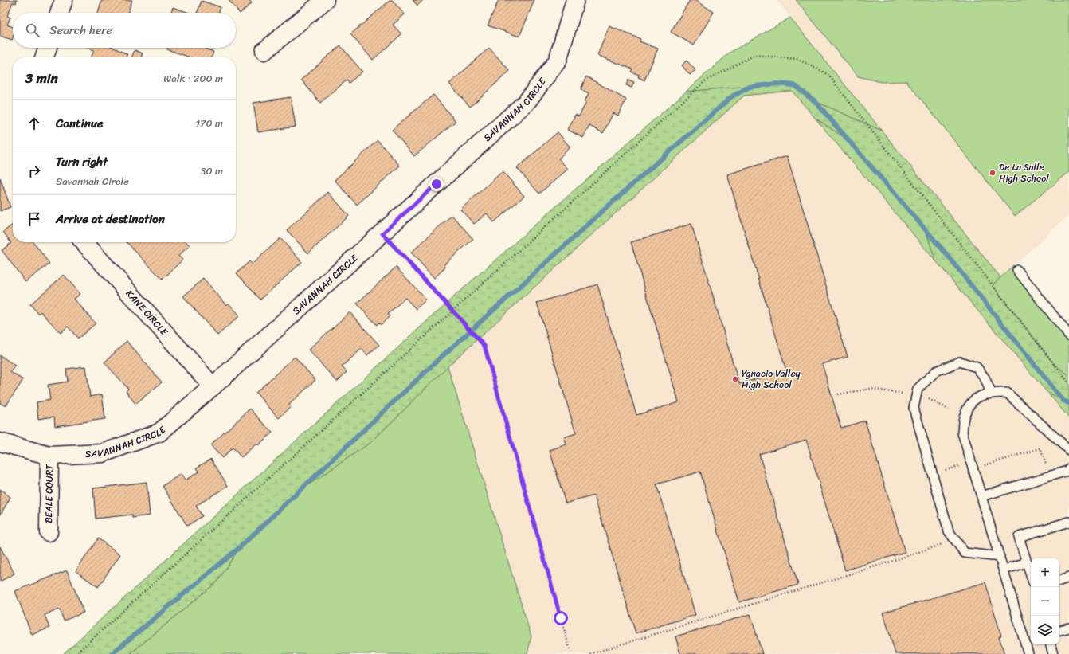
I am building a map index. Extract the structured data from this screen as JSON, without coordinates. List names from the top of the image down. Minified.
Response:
{"streets":{"street":["SAVANNAH CIRCLE","KANE CIRCLE","BEALE COURT"]},"crossings":[["SAVANNAH CIRCLE","KANE CIRCLE"],["SAVANNAH CIRCLE","BEALE COURT"]],"places":["De La Salle High School","Ygnacio Valley High School"],"page":{"search":"Search here","heading":["3 min","Walk · 200 m"],"list":[["Continue","170 m"],["Turn right","Savannah Circle","30 m"],"Arrive at destination"],"map_buttons":["+","−"]}}
